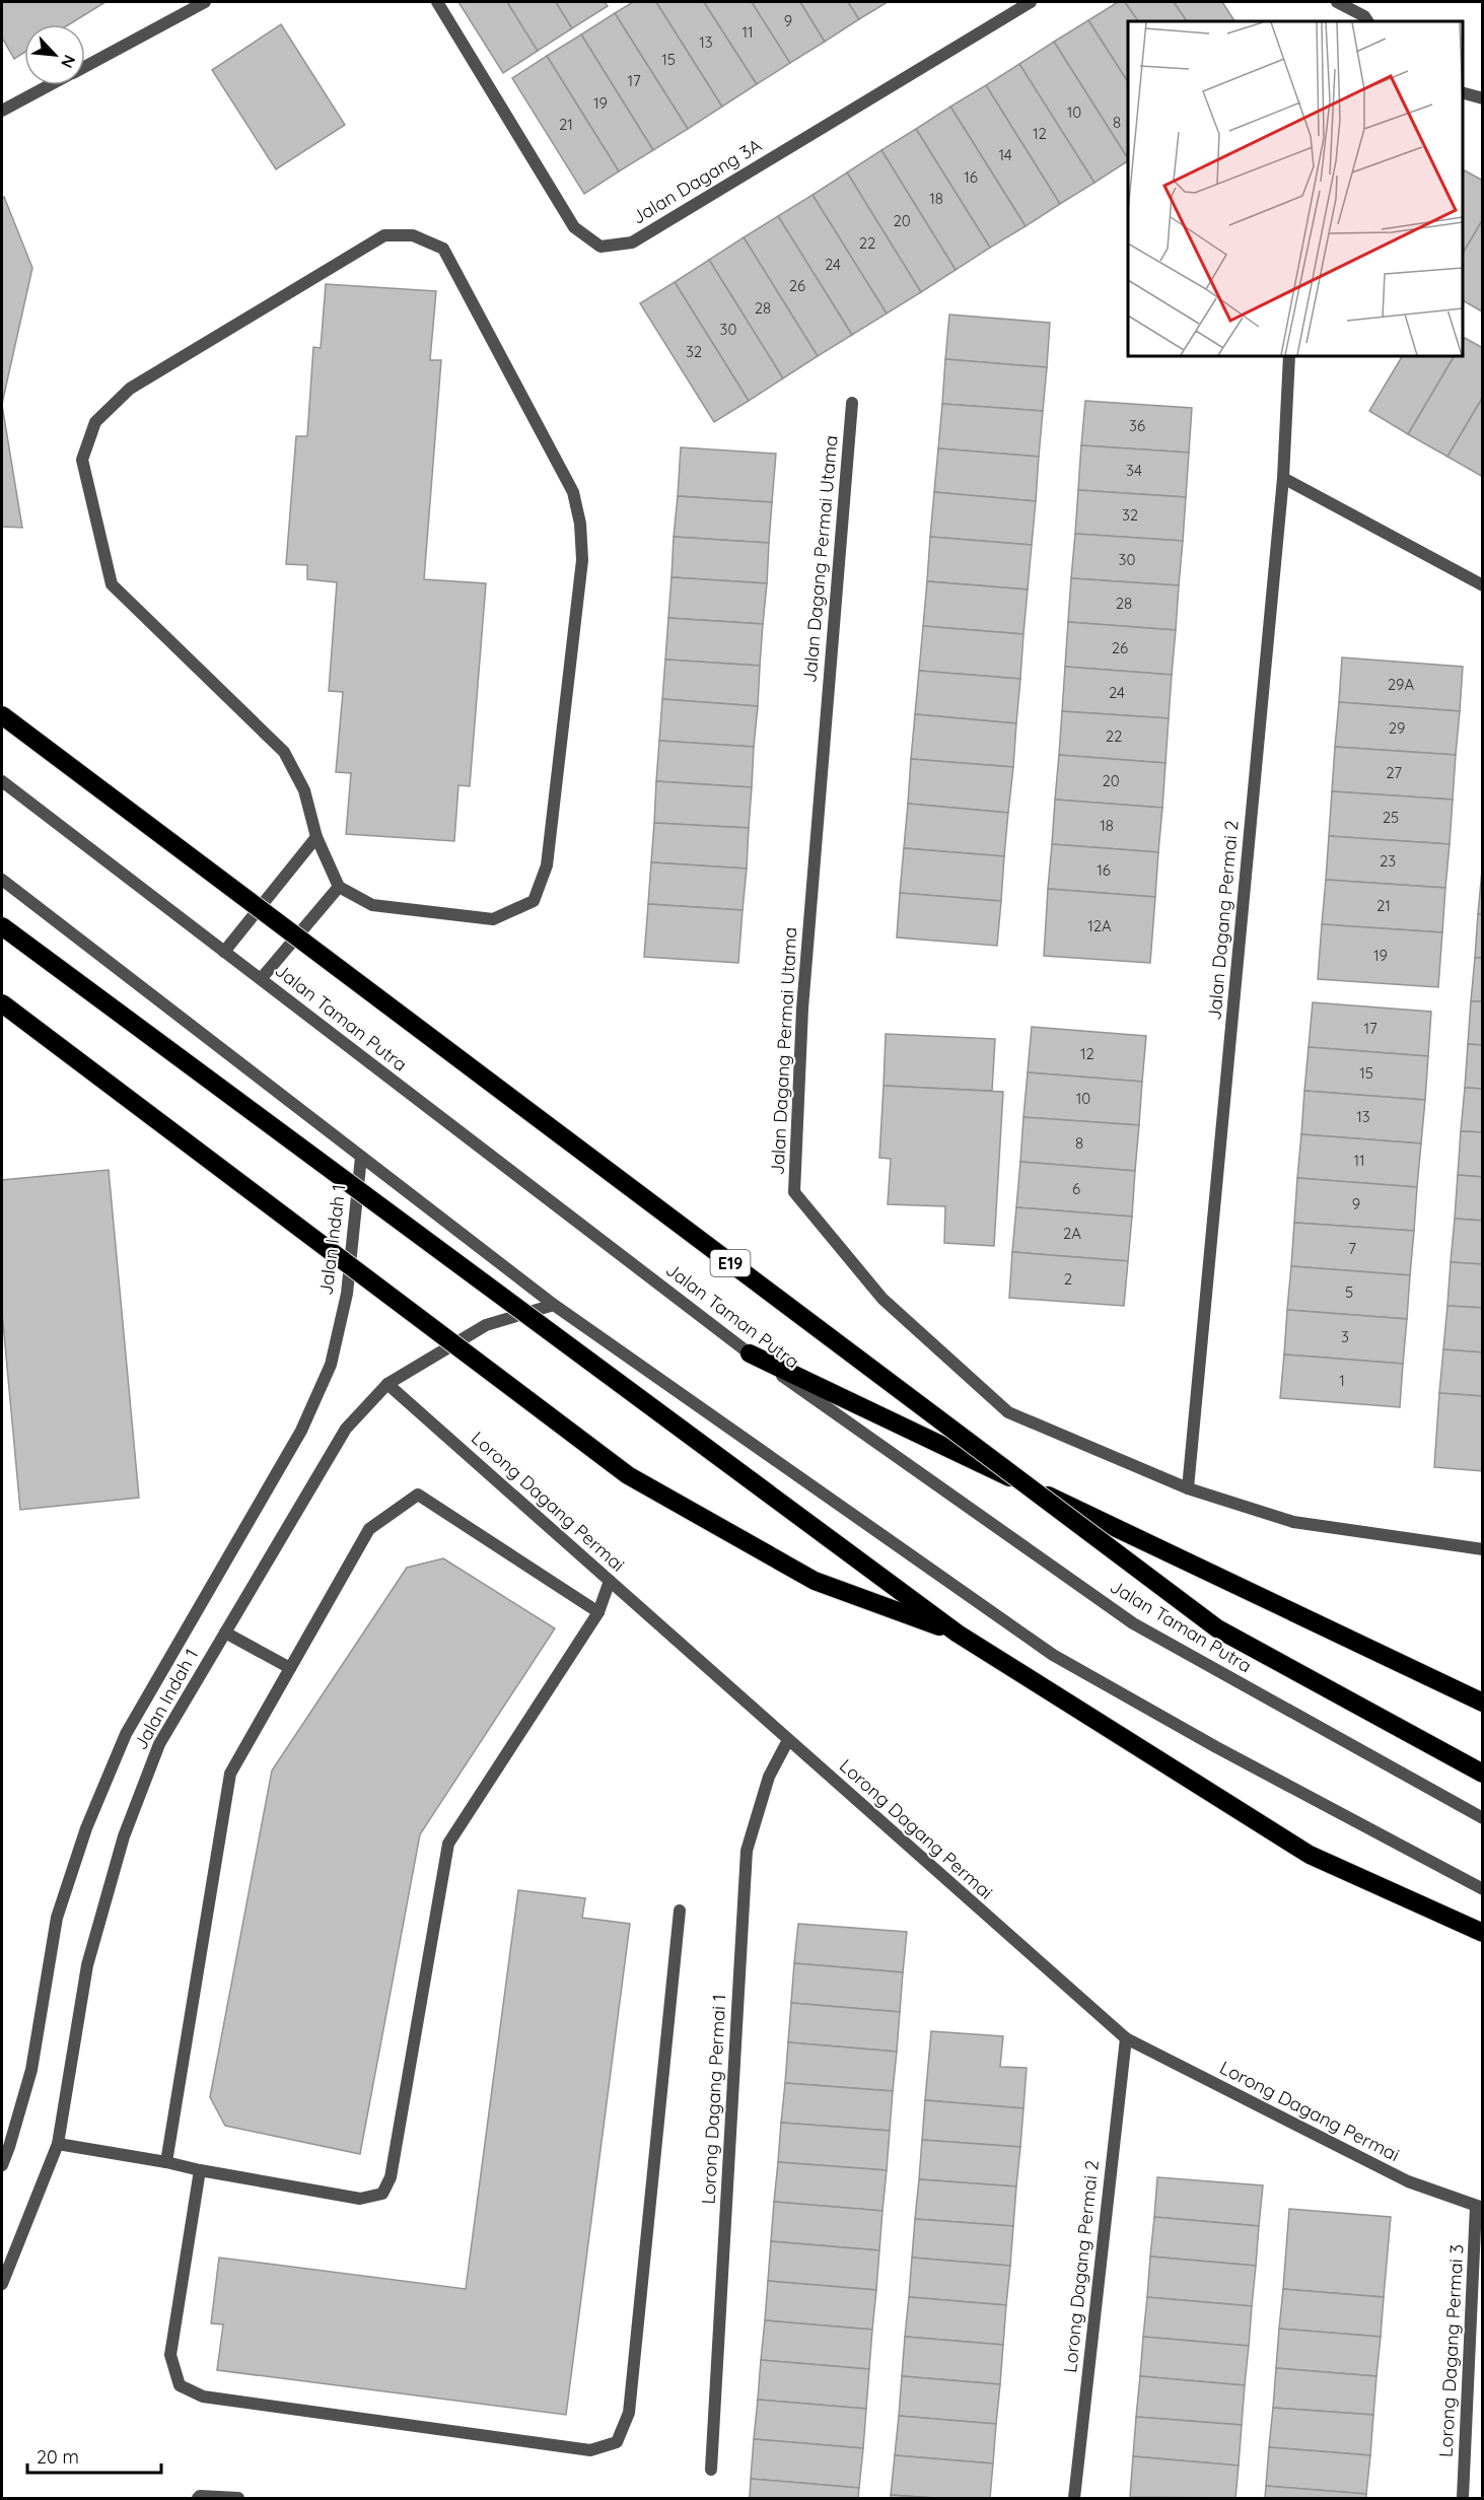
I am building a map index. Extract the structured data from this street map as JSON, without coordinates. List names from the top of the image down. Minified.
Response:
{"streets":{"highway":["E19"],"street":["Jalan Dagang 3A","Jalan Dagang Permai Utama","Jalan Dagang Permai 2","Jalan Taman Putra","Jalan Indah 1","Lorong Dagang Permai","Lorong Dagang Permai 1","Lorong Dagang Permai 2","Lorong Dagang Permai 3"]},"crossings":[["Jalan Dagang Permai Utama","Jalan Dagang Permai 2"],["Jalan Indah 1","Lorong Dagang Permai"],["Lorong Dagang Permai","Lorong Dagang Permai 1"],["Lorong Dagang Permai","Lorong Dagang Permai 2"],["Lorong Dagang Permai","Lorong Dagang Permai 3"]],"house_numbers":["9","11","13","15","17","19","10","8","21","12","14","16","18","20","22","24","26","28","30","32","36","34","32","30","28","26","29A","24","29","22","27","20","25","18","23","16","21","12A","19","17","12","15","10","13","8","11","6","9","2A","7","2","5","3","1"],"scale_bar":"20 m","north":"bottom right"}
